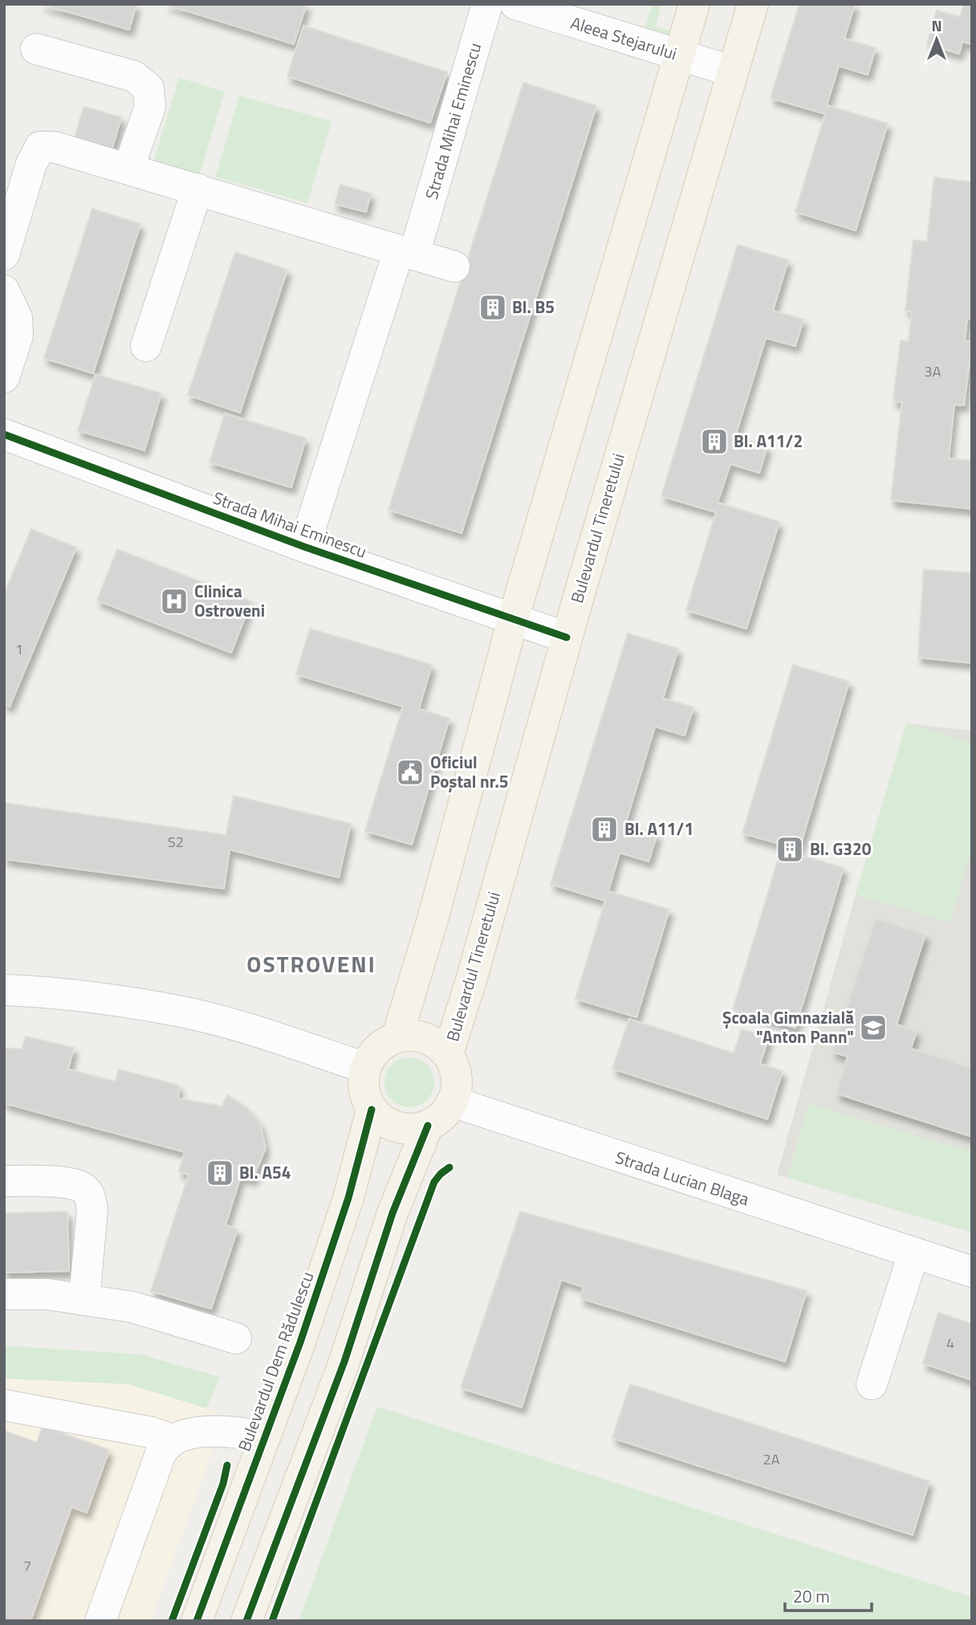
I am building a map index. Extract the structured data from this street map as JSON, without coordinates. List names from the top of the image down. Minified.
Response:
{"streets":{"main road":["Bulevardul Tineretului","Bulevardul Dem Rădulescu"],"street":["Aleea Stejarului","Strada Mihai Eminescu","Strada Lucian Blaga"]},"crossings":[["Aleea Stejarului","Bulevardul Tineretului"],["Strada Mihai Eminescu","Bulevardul Tineretului"],["Bulevardul Tineretului","Strada Lucian Blaga"],["Bulevardul Tineretului","Bulevardul Dem Rădulescu"],["Strada Lucian Blaga","Bulevardul Dem Rădulescu"]],"districts":["OSTROVENI"],"places":{"building":["Bl. B5","Bl. A11/2","Bl. A11/1","Bl. G320","Bl. A54"],"hospital":["Clinica Ostroveni"],"public building":["Oficiul Poștal nr.5"],"school or university":["Școala Gimnazială \"Anton Pann\""]},"house_numbers":["3A","1","S2","4","2A","7"],"scale_bar":"20 m","north":"top"}
